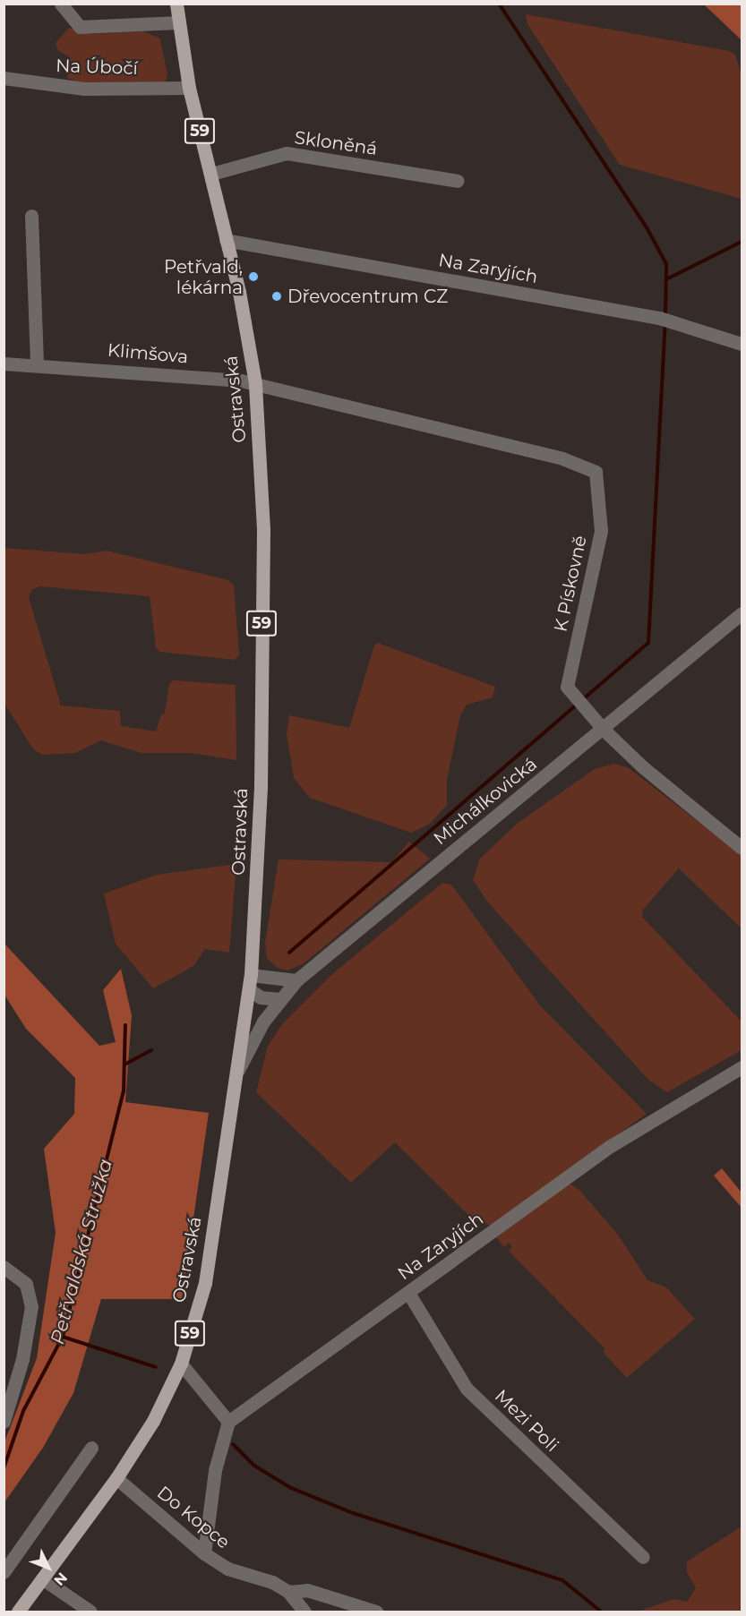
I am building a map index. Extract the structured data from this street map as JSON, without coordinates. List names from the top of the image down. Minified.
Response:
{"streets":{"main road":["59","Ostravská"],"street":["Na Úbočí","Skloněná","Na Zaryjích","Klimšova","K Pískovně","Michálkovická","Mezi Poli","Do Kopce"]},"crossings":[["Na Úbočí","Ostravská"],["Skloněná","Ostravská"],["Na Zaryjích","Ostravská"],["Na Zaryjích","Mezi Poli"],["Klimšova","Ostravská"],["Klimšova","K Pískovně"],["Ostravská","K Pískovně"],["Ostravská","Michálkovická"],["Ostravská","Do Kopce"],["K Pískovně","Michálkovická"]],"water":["Petřvaldská Stružka"],"places":["Petřvald, lékárna","Dřevocentrum CZ"],"north":"bottom right"}
